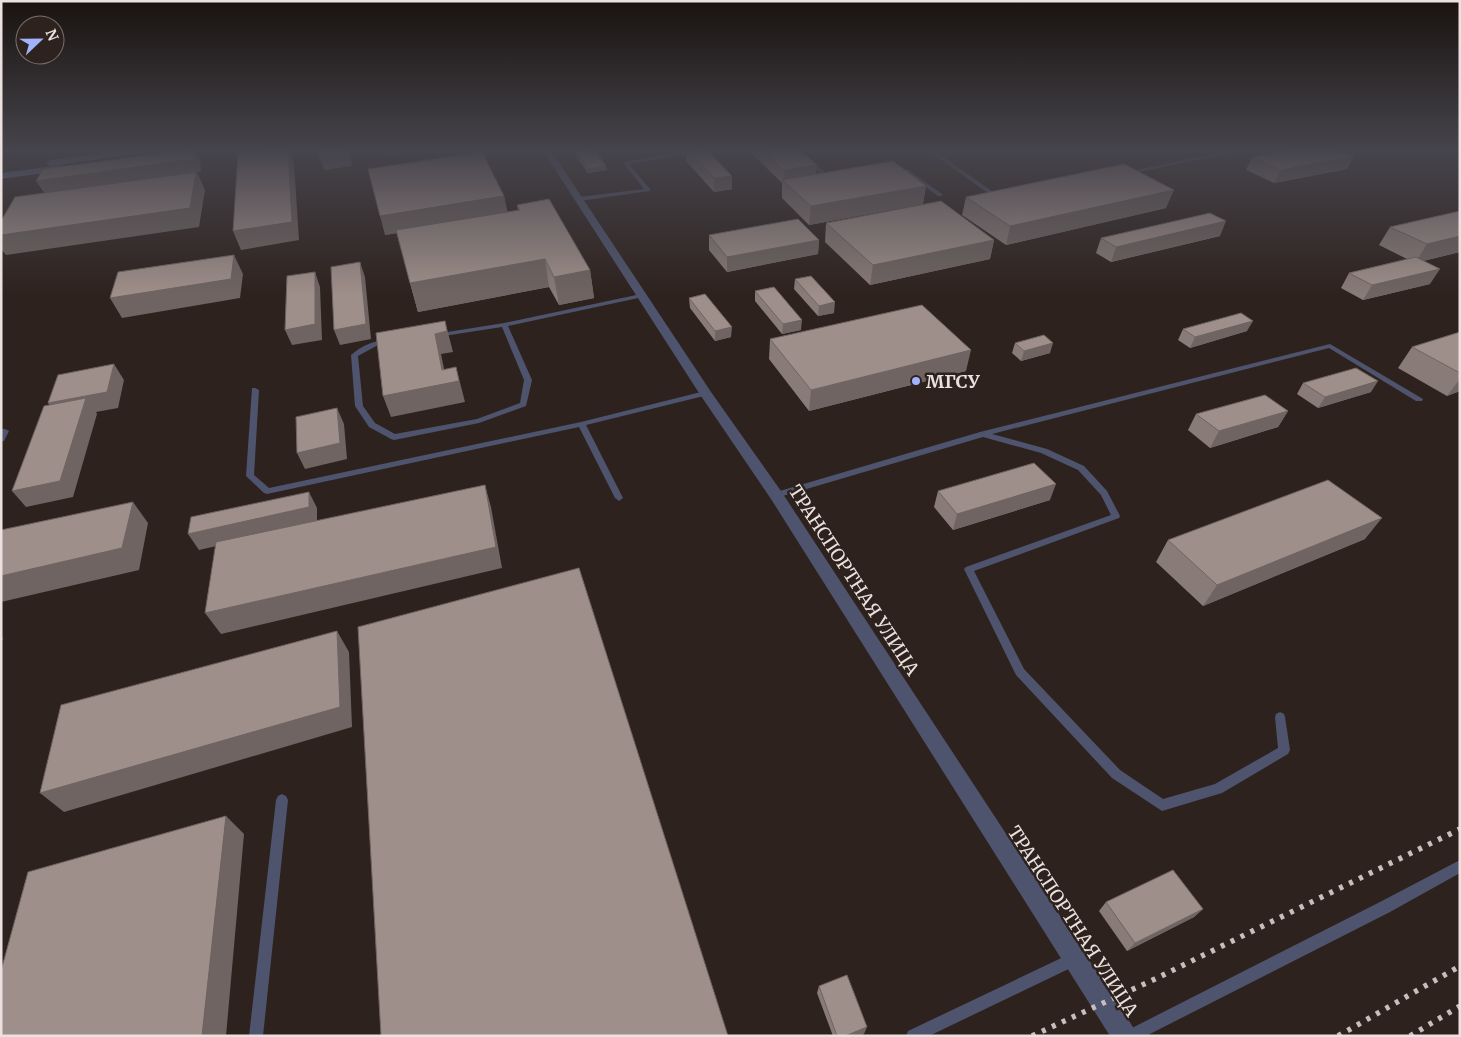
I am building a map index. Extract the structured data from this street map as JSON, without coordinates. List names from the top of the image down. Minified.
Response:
{"streets":{"street":["ТРАНСПОРТНАЯ УЛИЦА"]},"places":["МГСУ"],"north":"right"}
